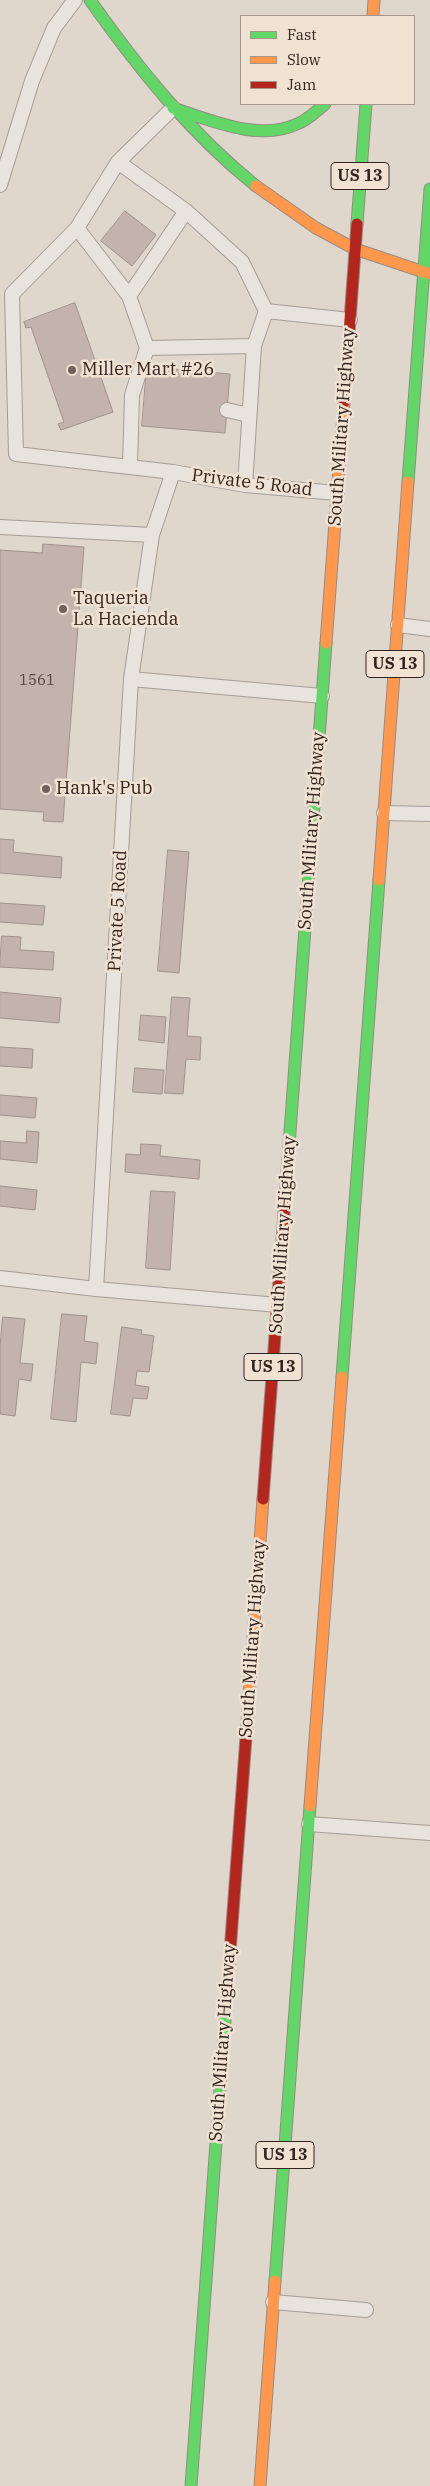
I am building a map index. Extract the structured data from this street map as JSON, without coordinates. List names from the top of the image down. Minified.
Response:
{"streets":{"main road":["US 13","South Military Highway"],"lane":["Private 5 Road"]},"crossings":[["South Military Highway","Private 5 Road"]],"places":["Miller Mart #26","Taqueria La Hacienda","Hank's Pub"],"house_numbers":["1561"],"legend":["Fast","Slow","Jam"]}
